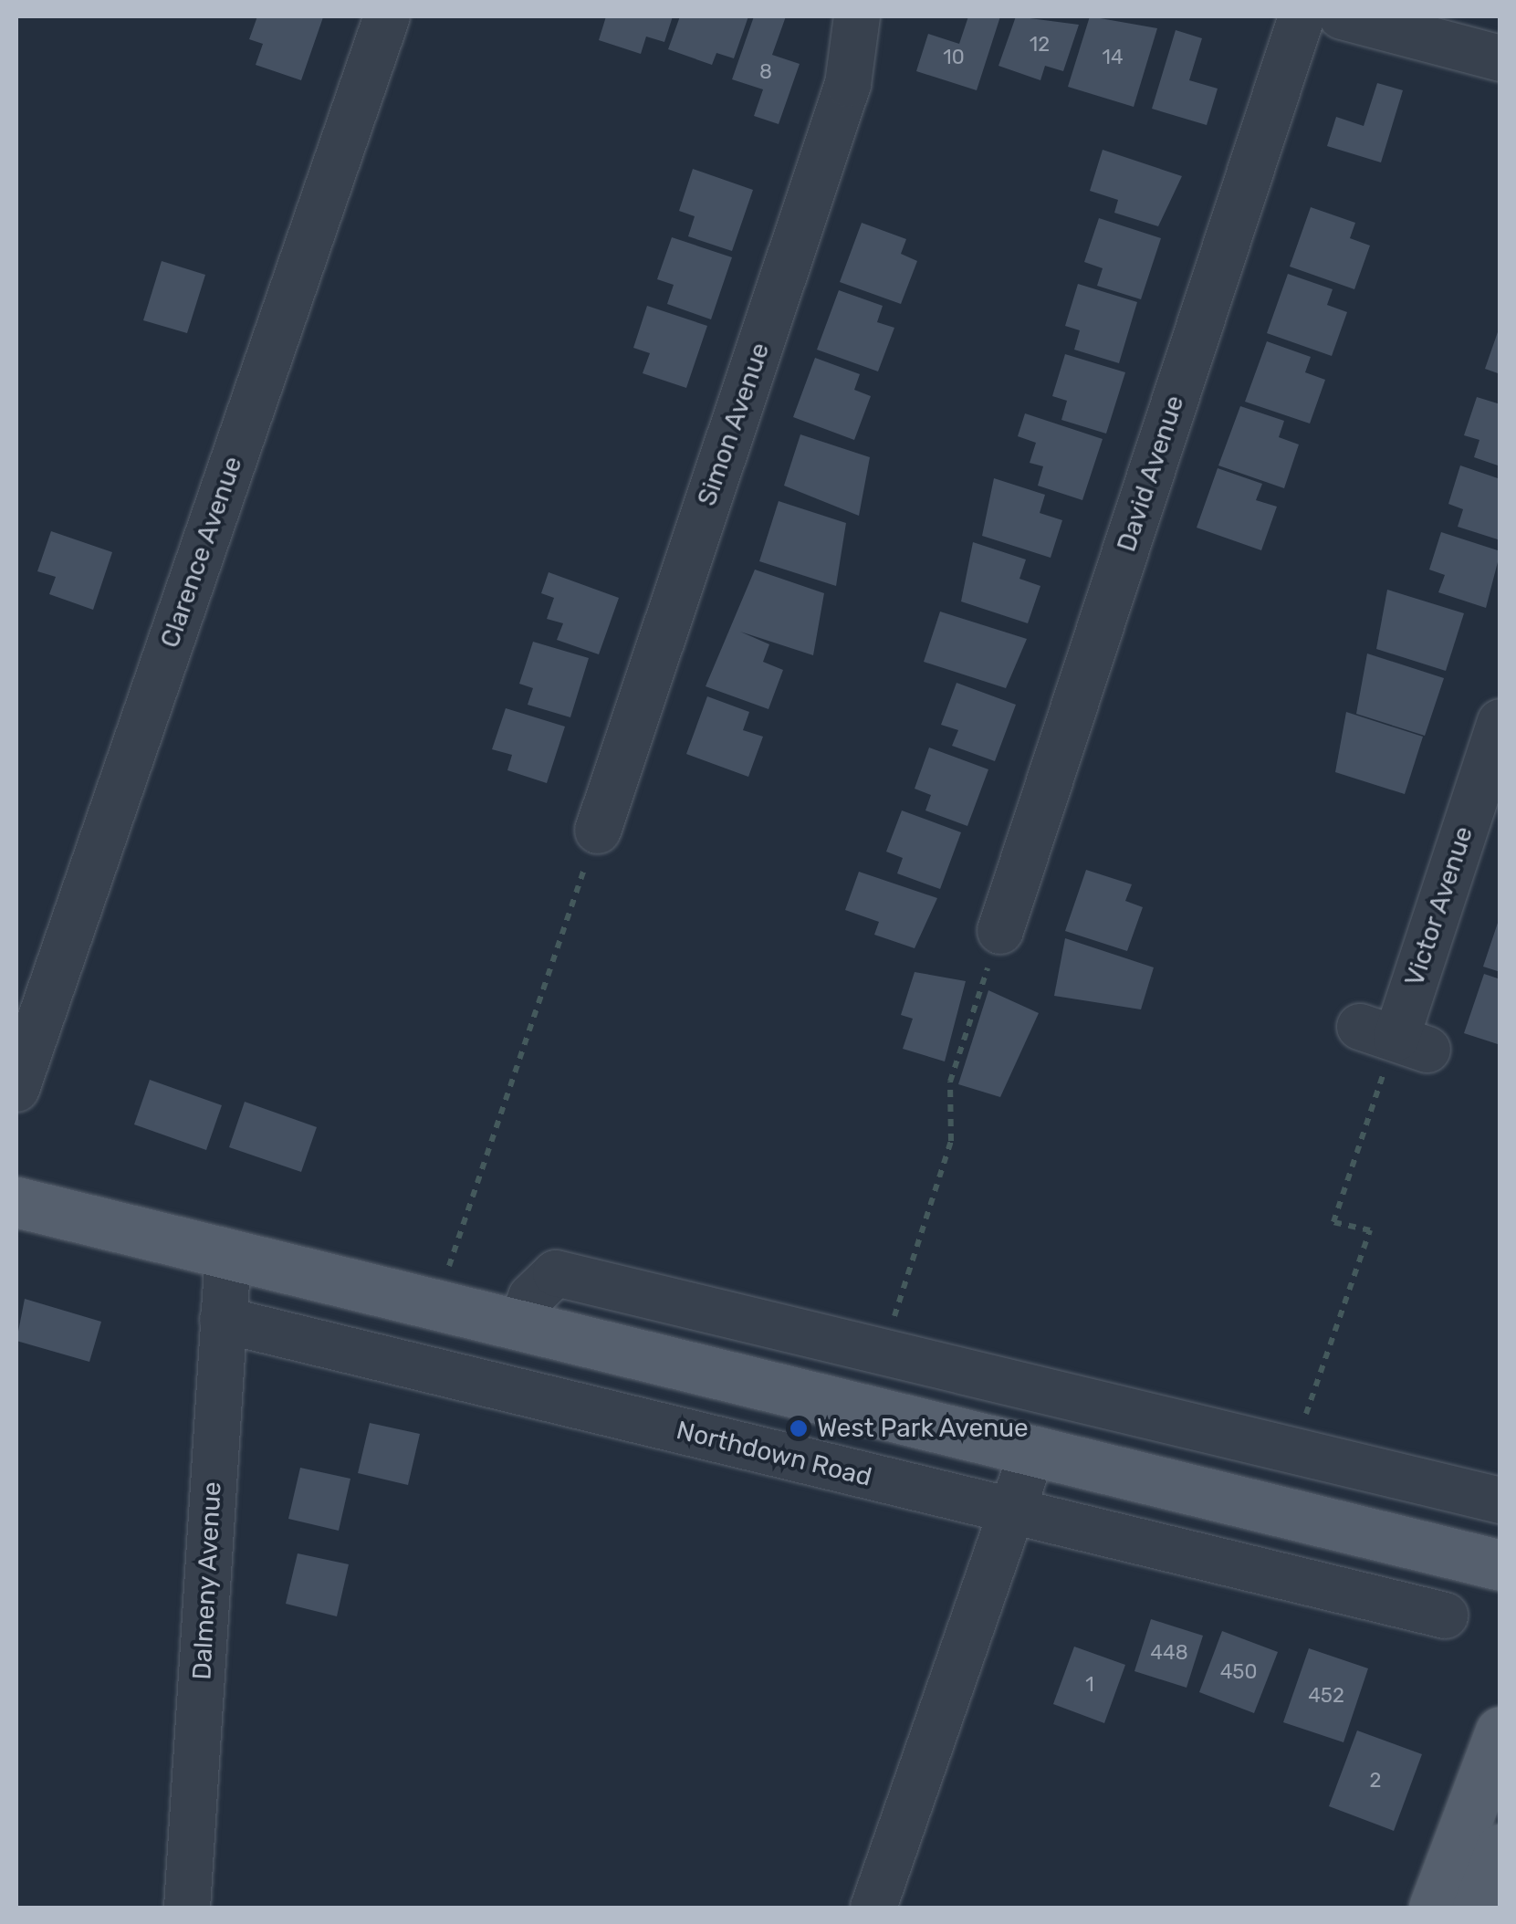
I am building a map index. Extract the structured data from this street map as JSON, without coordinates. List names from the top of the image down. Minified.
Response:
{"streets":{"street":["Simon Avenue","David Avenue","Clarence Avenue","Victor Avenue","Northdown Road","Dalmeny Avenue"]},"crossings":[["Northdown Road","Dalmeny Avenue"]],"places":["West Park Avenue"],"house_numbers":["12","10","14","8","448","450","1","452","2"]}
